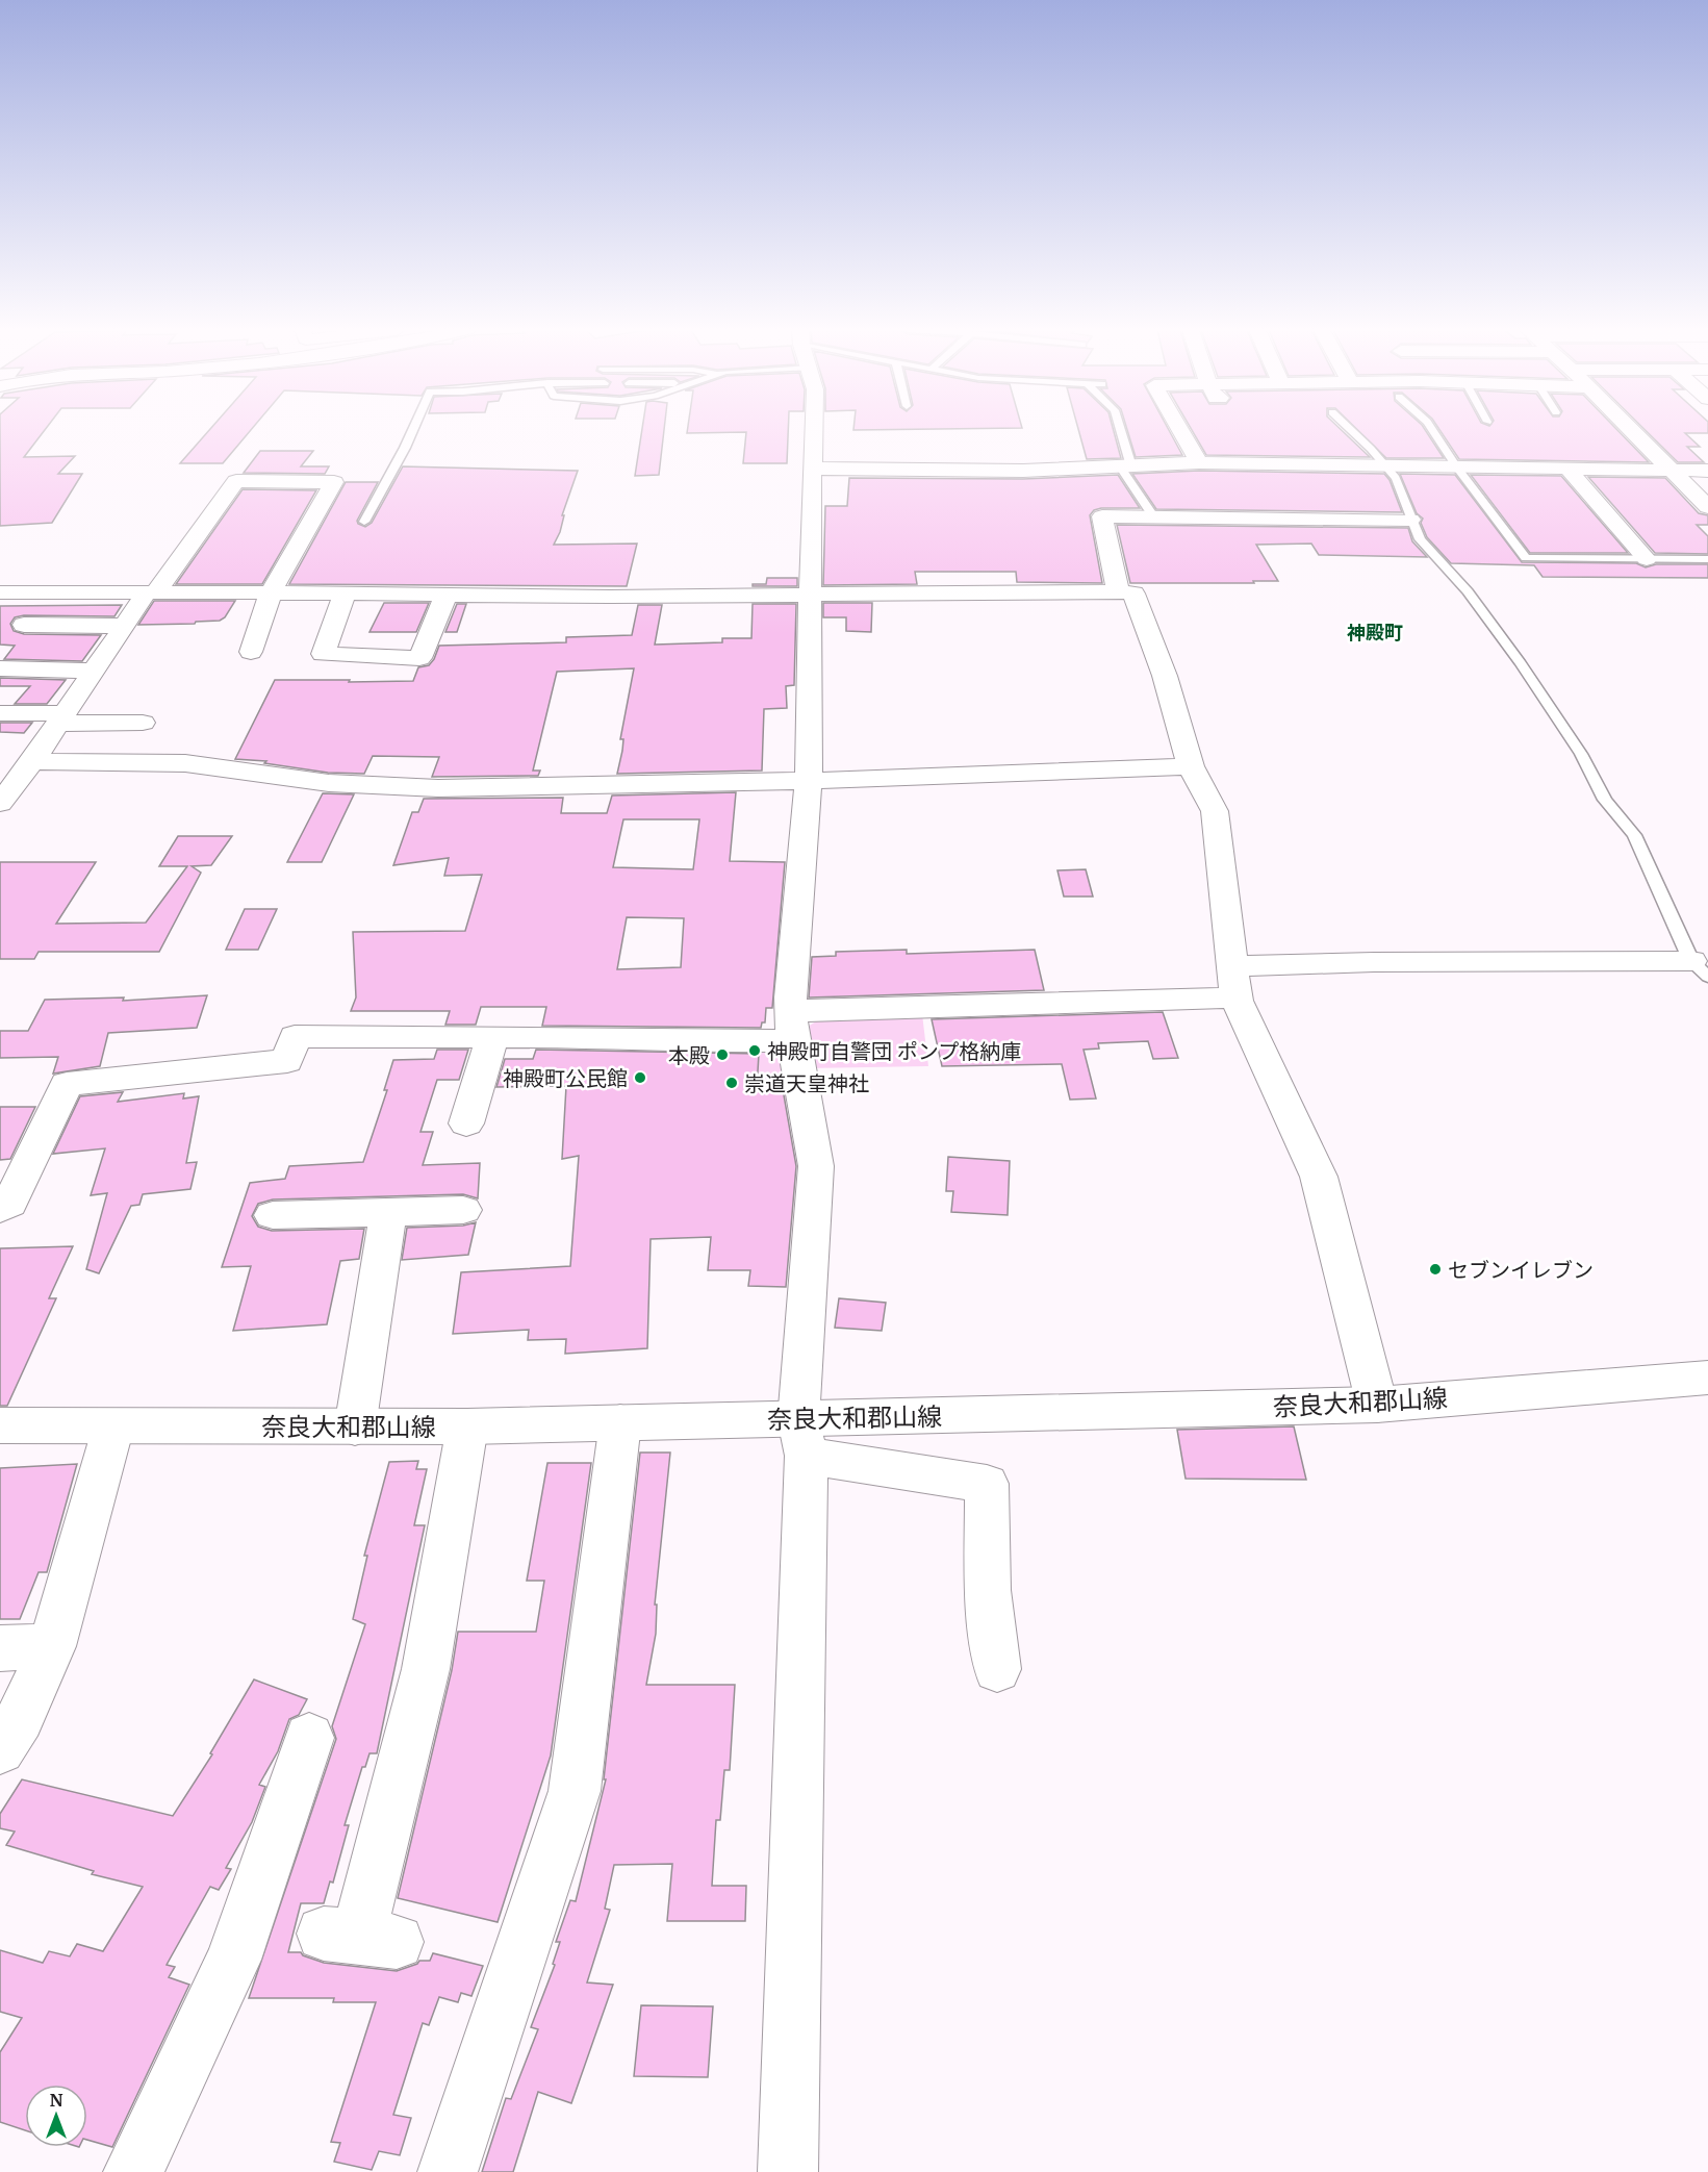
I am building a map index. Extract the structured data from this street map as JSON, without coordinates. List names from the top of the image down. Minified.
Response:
{"streets":{"street":["奈良大和郡山線"]},"districts":["神殿町"],"places":["神殿町自警団 ポンプ格納庫","本殿","神殿町公民館","崇道天皇神社","セブンイレブン"],"north":"top"}
